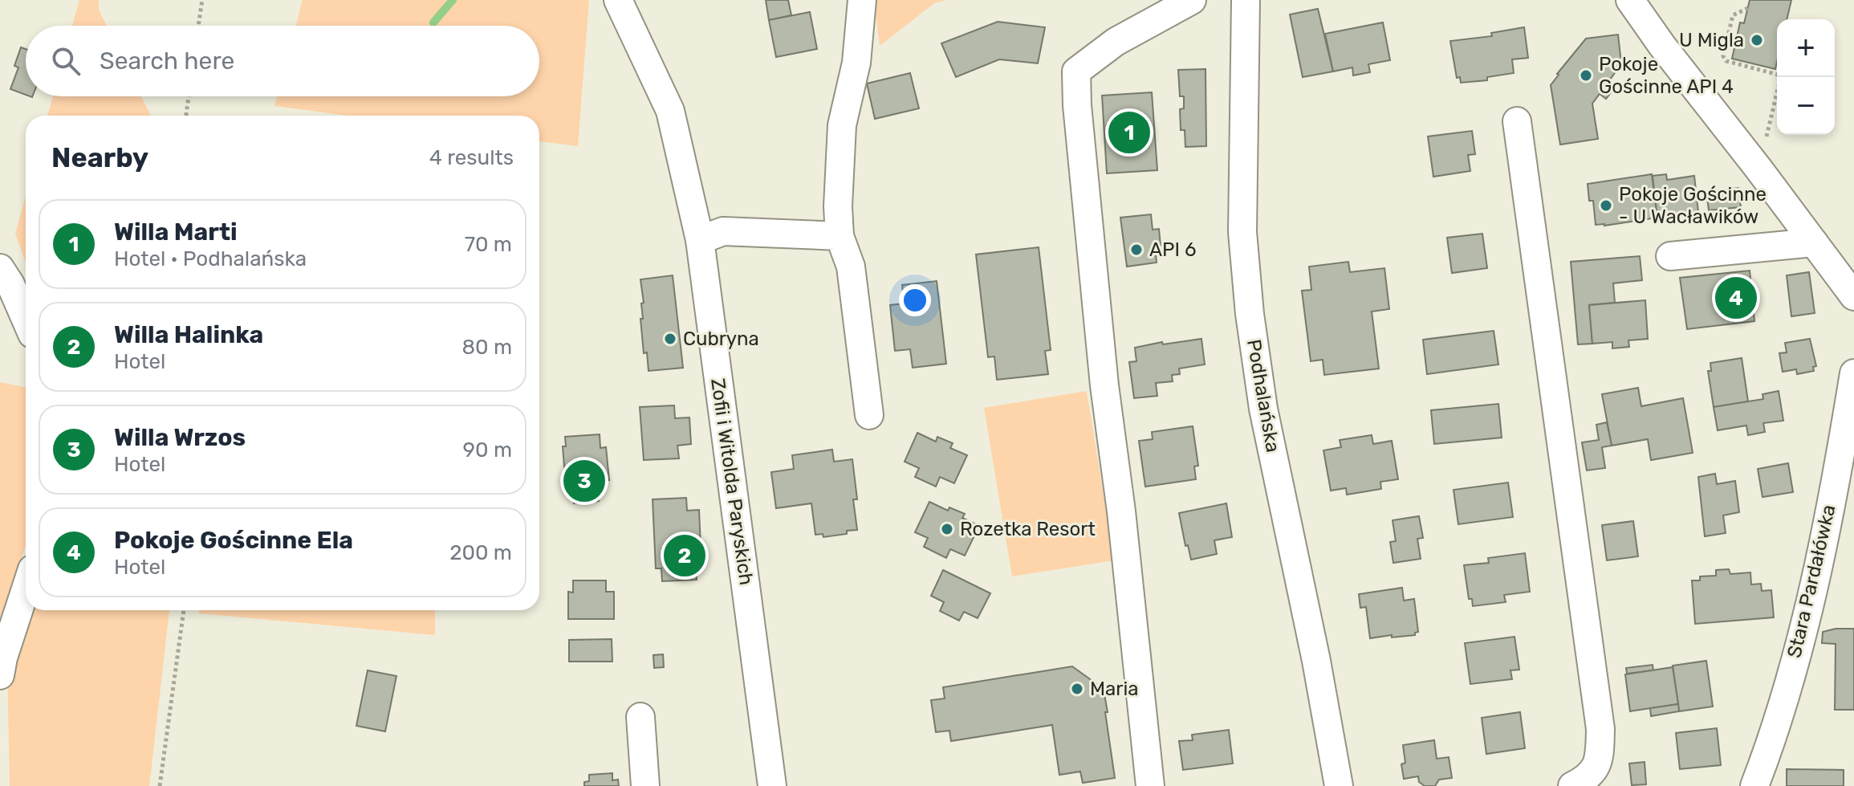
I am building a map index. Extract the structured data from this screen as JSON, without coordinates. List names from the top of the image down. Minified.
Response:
{"streets":{"street":["Podhalańska","Zofii i Witolda Paryskich","Stara Pardałówka"]},"places":["U Migla","Pokoje Gościnne API 4","Pokoje Gościnne - U Wacławików","API 6","Cubryna","Rozetka Resort","Maria"],"page":{"map_buttons":["+","−"],"search":"Search here","pins":["1","4","3","2"],"heading":["Nearby","4 results"],"list":[{"mark":"1","name":"Willa Marti","note":"Hotel · Podhalańska","value":"70 m"},{"mark":"2","name":"Willa Halinka","note":"Hotel","value":"80 m"},{"mark":"3","name":"Willa Wrzos","note":"Hotel","value":"90 m"},{"mark":"4","name":"Pokoje Gościnne Ela","note":"Hotel","value":"200 m"}]}}
